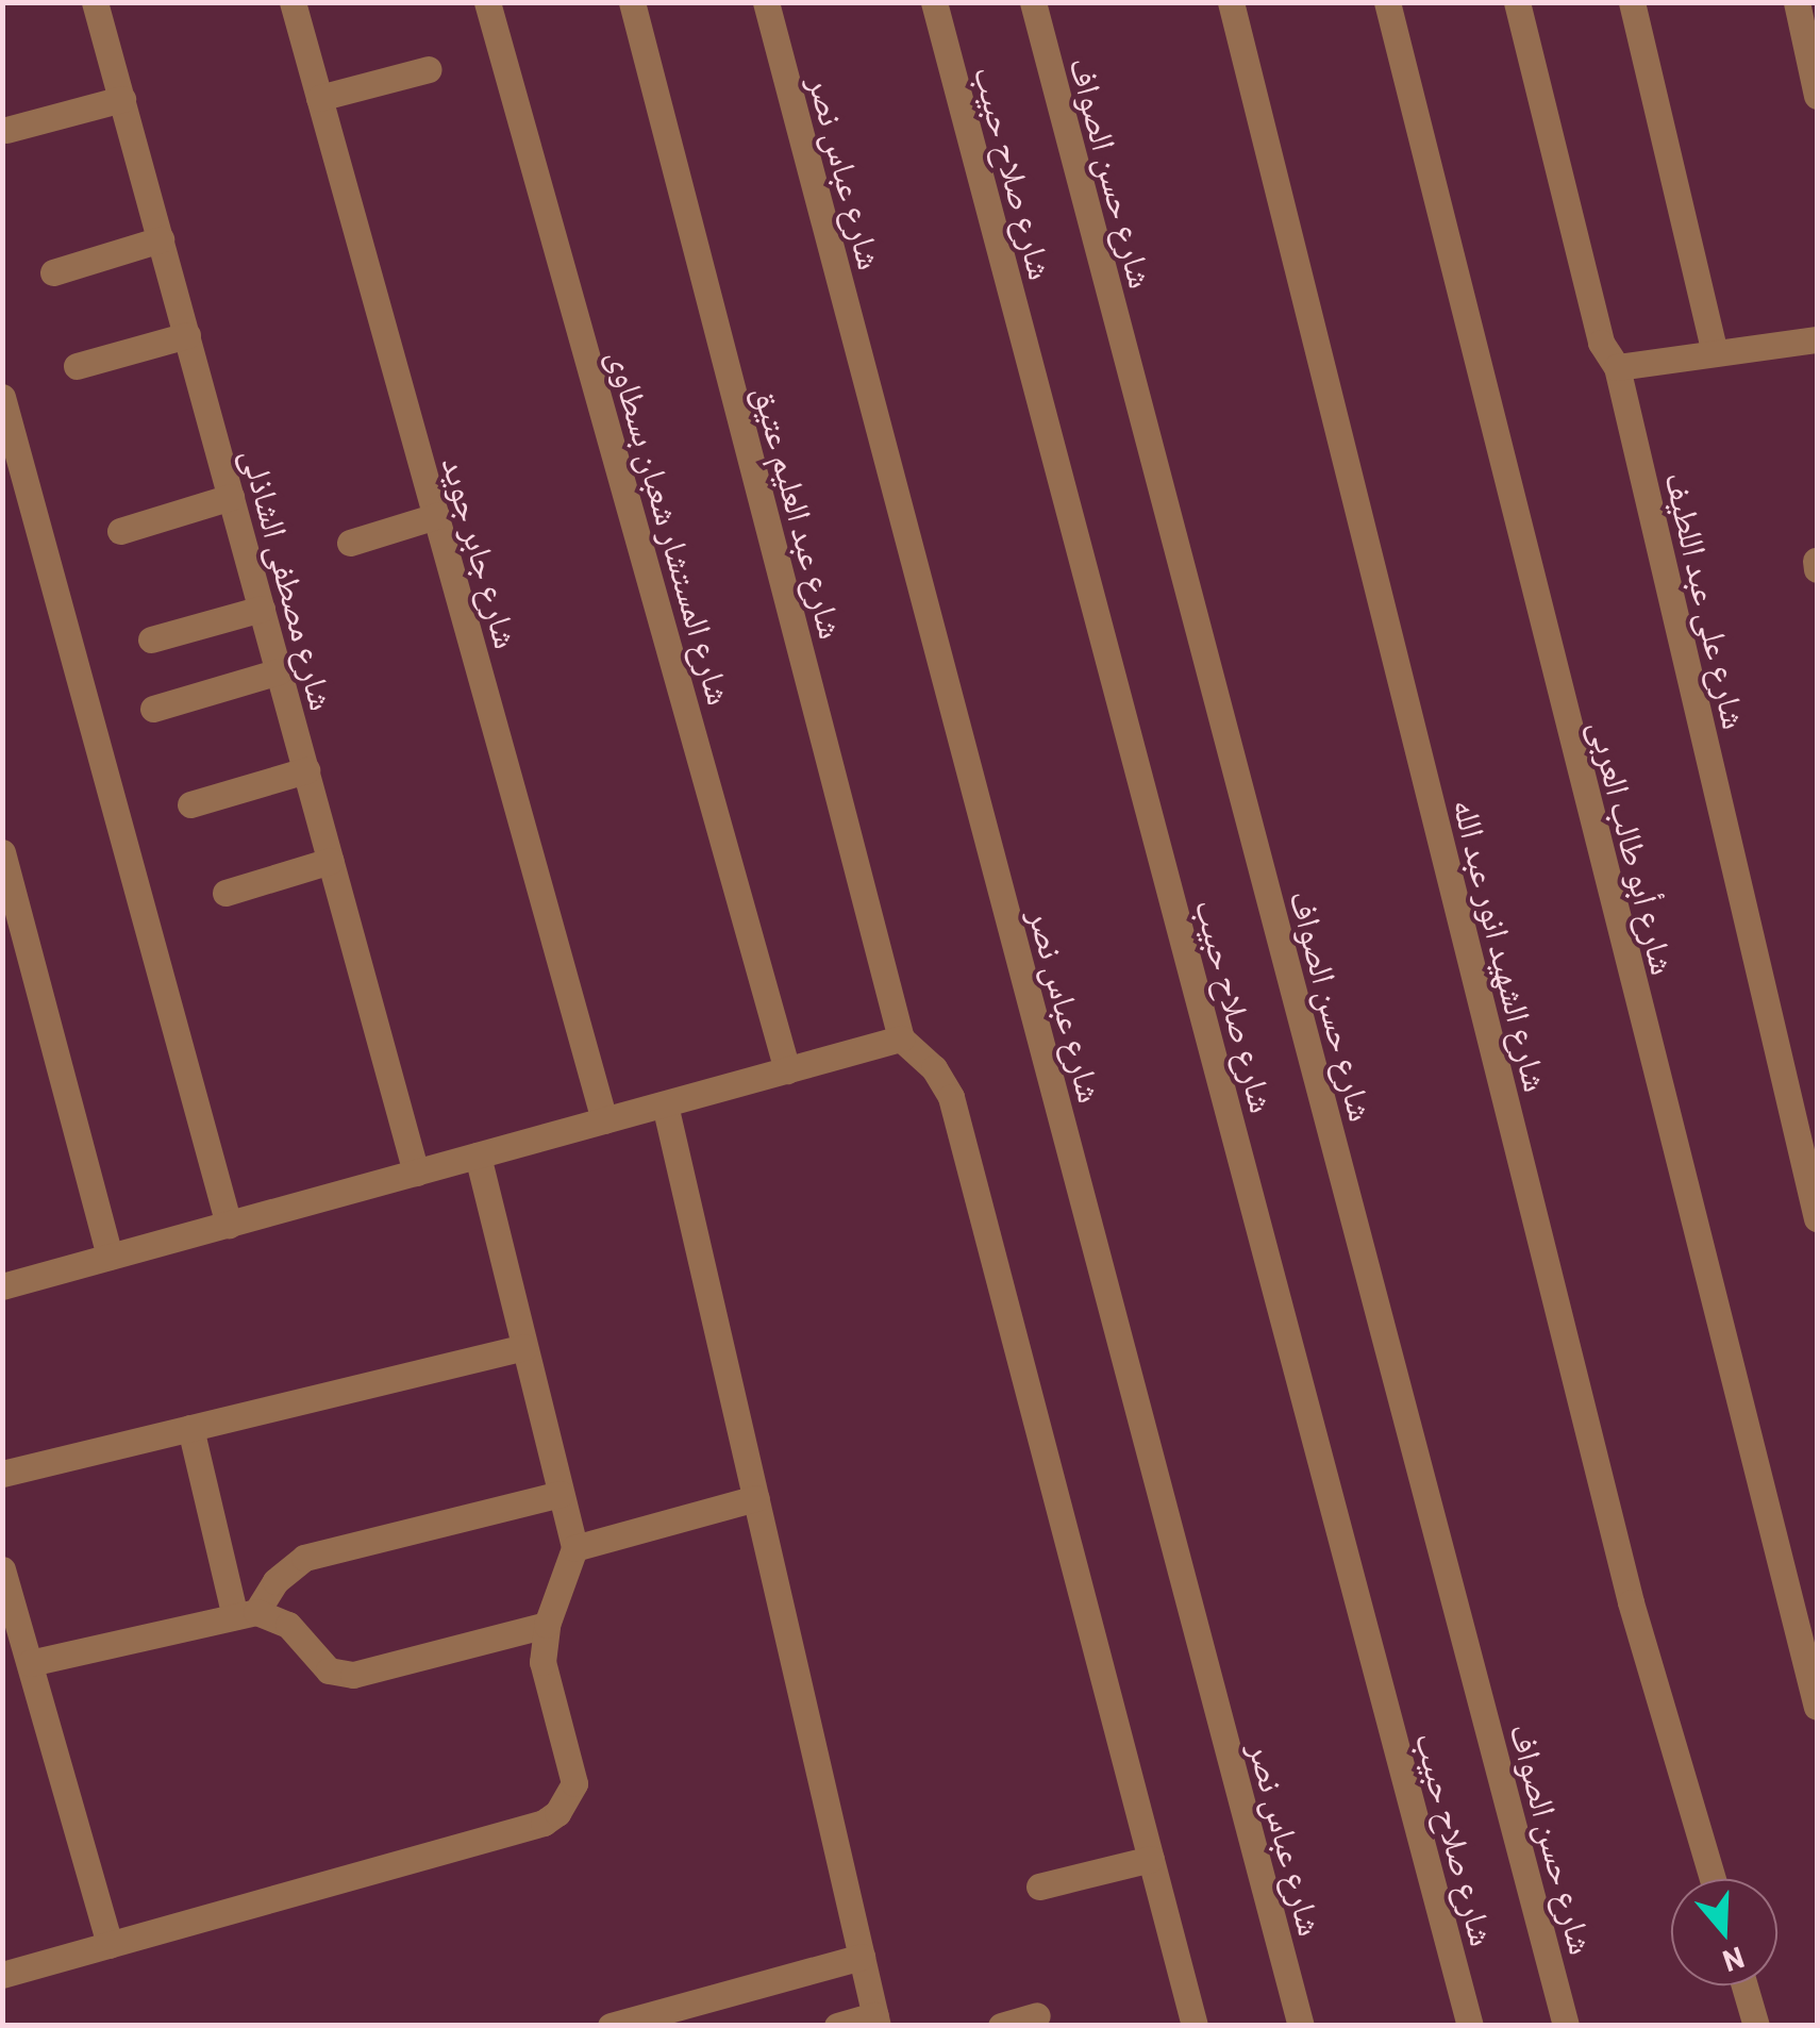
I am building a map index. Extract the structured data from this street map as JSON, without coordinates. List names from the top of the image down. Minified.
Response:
{"streets":{"street":["شارع عباس نصر","شارع صلاح حبيب","شارع حسن الصواف","شارع عبد العليم عتيق","شارع المستشار شعبان بسطاوى","شارع جابر جويد","شارع مصطفى الشاذلى","شارع على عبد اللطيف","شارع أبو طالب العربى","شارع الشهيد انور عبد الله"]},"north":"bottom"}
